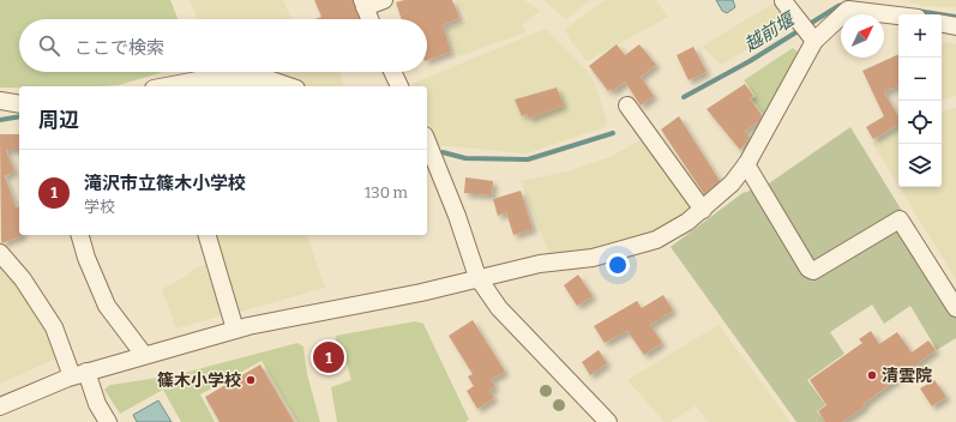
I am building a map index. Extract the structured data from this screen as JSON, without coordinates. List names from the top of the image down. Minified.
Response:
{"water":["越前堰"],"places":["清雲院","篠木小学校"],"north":"top right","page":{"map_buttons":["+","−"],"search":"ここで検索","heading":"周辺","list":[{"mark":"1","name":"滝沢市立篠木小学校","note":"学校","value":"130 m"}],"pins":"1"}}
